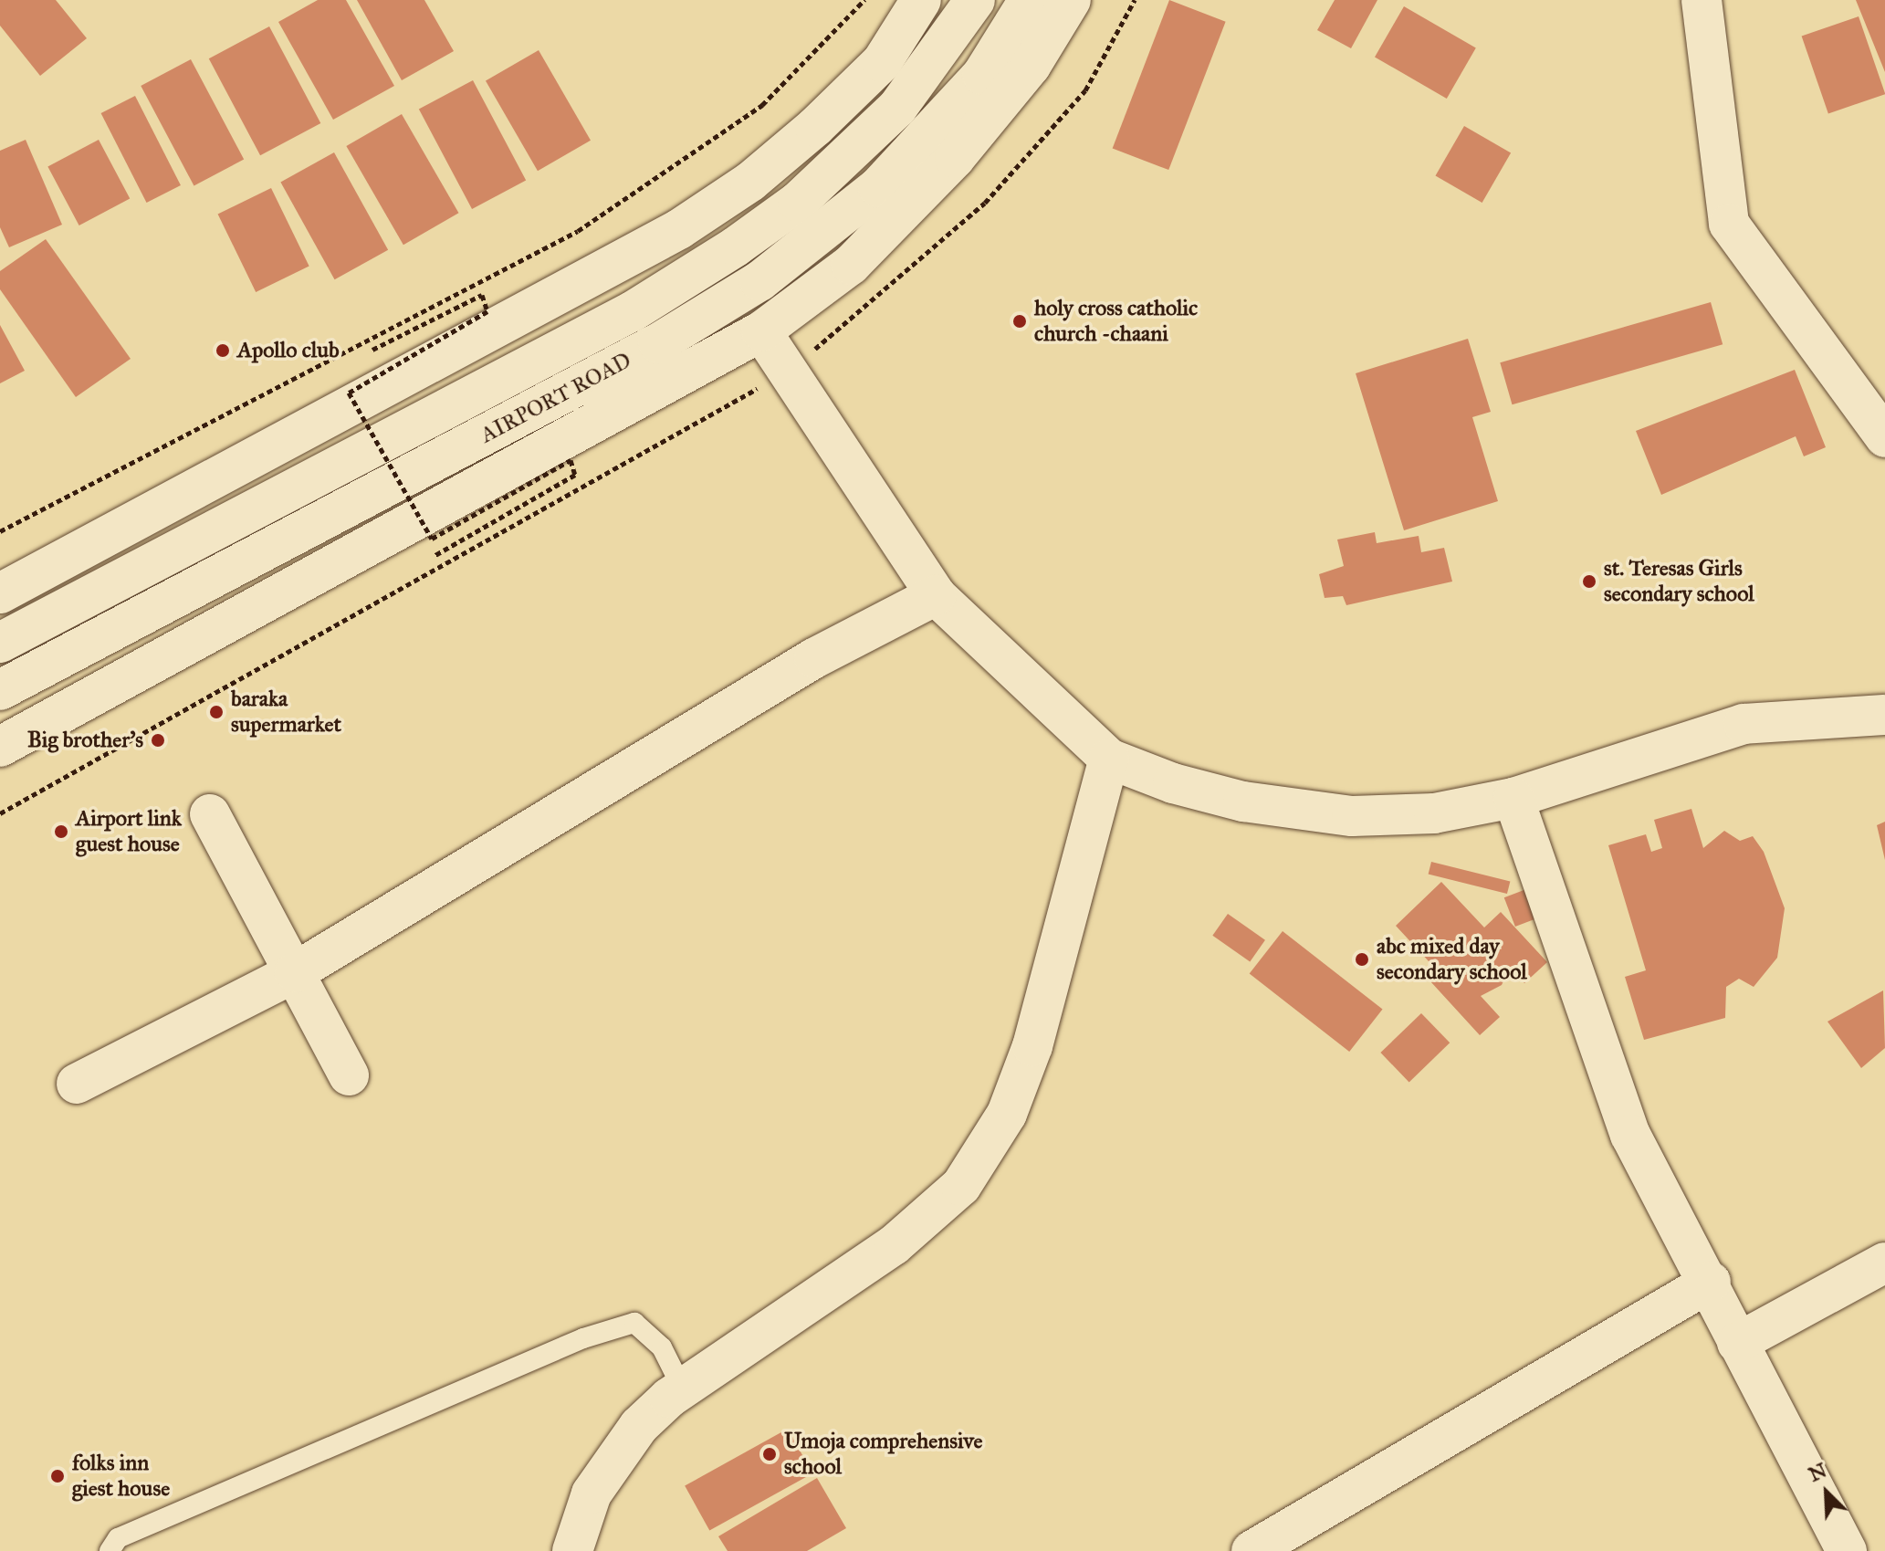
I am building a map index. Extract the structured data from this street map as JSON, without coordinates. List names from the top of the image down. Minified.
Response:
{"streets":{"street":["AIRPORT ROAD"]},"places":["holy cross catholic church -chaani","Apollo club","st. Teresas Girls secondary school","baraka supermarket","Big brother's","Airport link guest house","abc mixed day secondary school","Umoja comprehensive school","folks inn giest house"],"north":"top left"}
